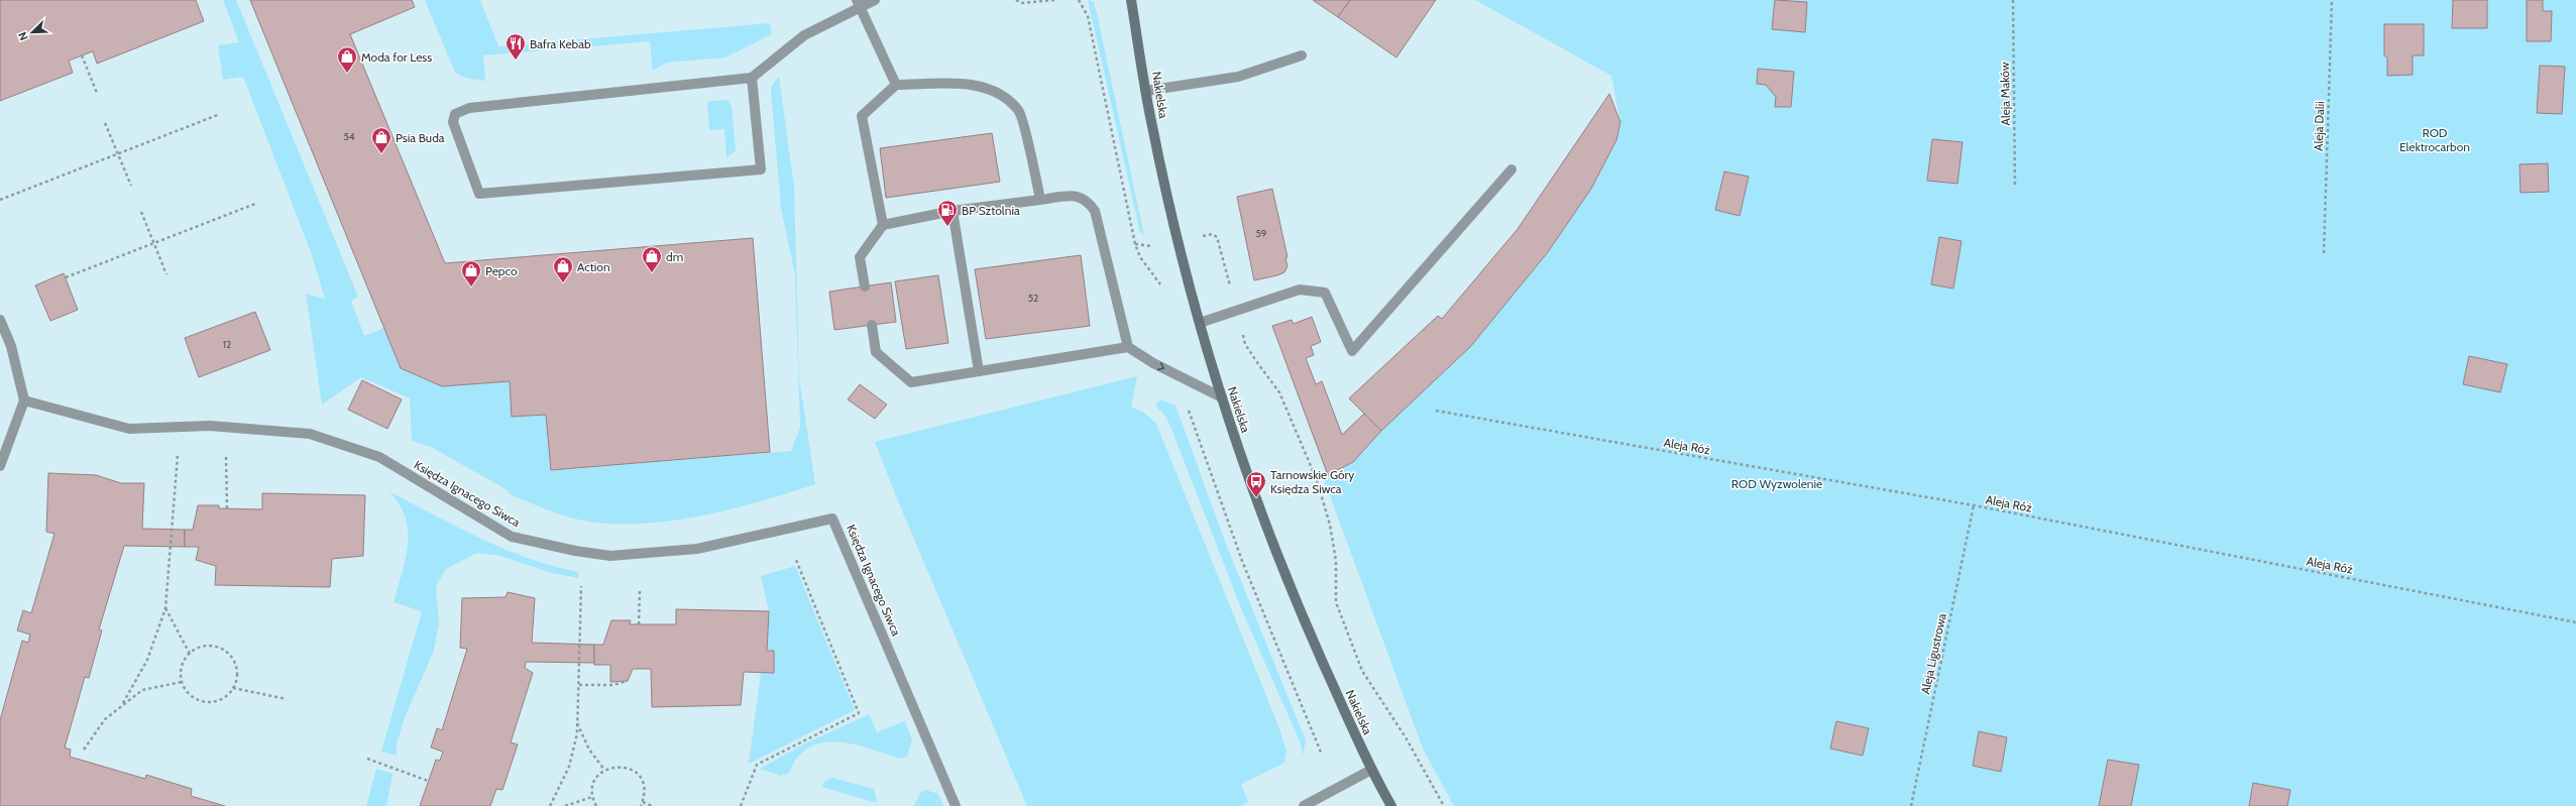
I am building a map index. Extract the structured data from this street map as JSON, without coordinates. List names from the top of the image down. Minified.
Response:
{"streets":{"street":["Nakielska","Księdza Ignacego Siwca"],"path":["Aleja Maków","Aleja Dalii","Aleja Róż","Aleja Ligustrowa"]},"crossings":[["Aleja Róż","Aleja Ligustrowa"]],"parks":["ROD Elektrocarbon","ROD Wyzwolenie"],"places":{"restaurant":["Bafra Kebab"],"shop":["Moda for Less","Psia Buda","dm","Action","Pepco"],"fuel station":["BP Sztolnia"],"bus stop":["Tarnowskie Góry Księdza Siwca"]},"house_numbers":["54","59","52","12"],"north":"bottom left"}
